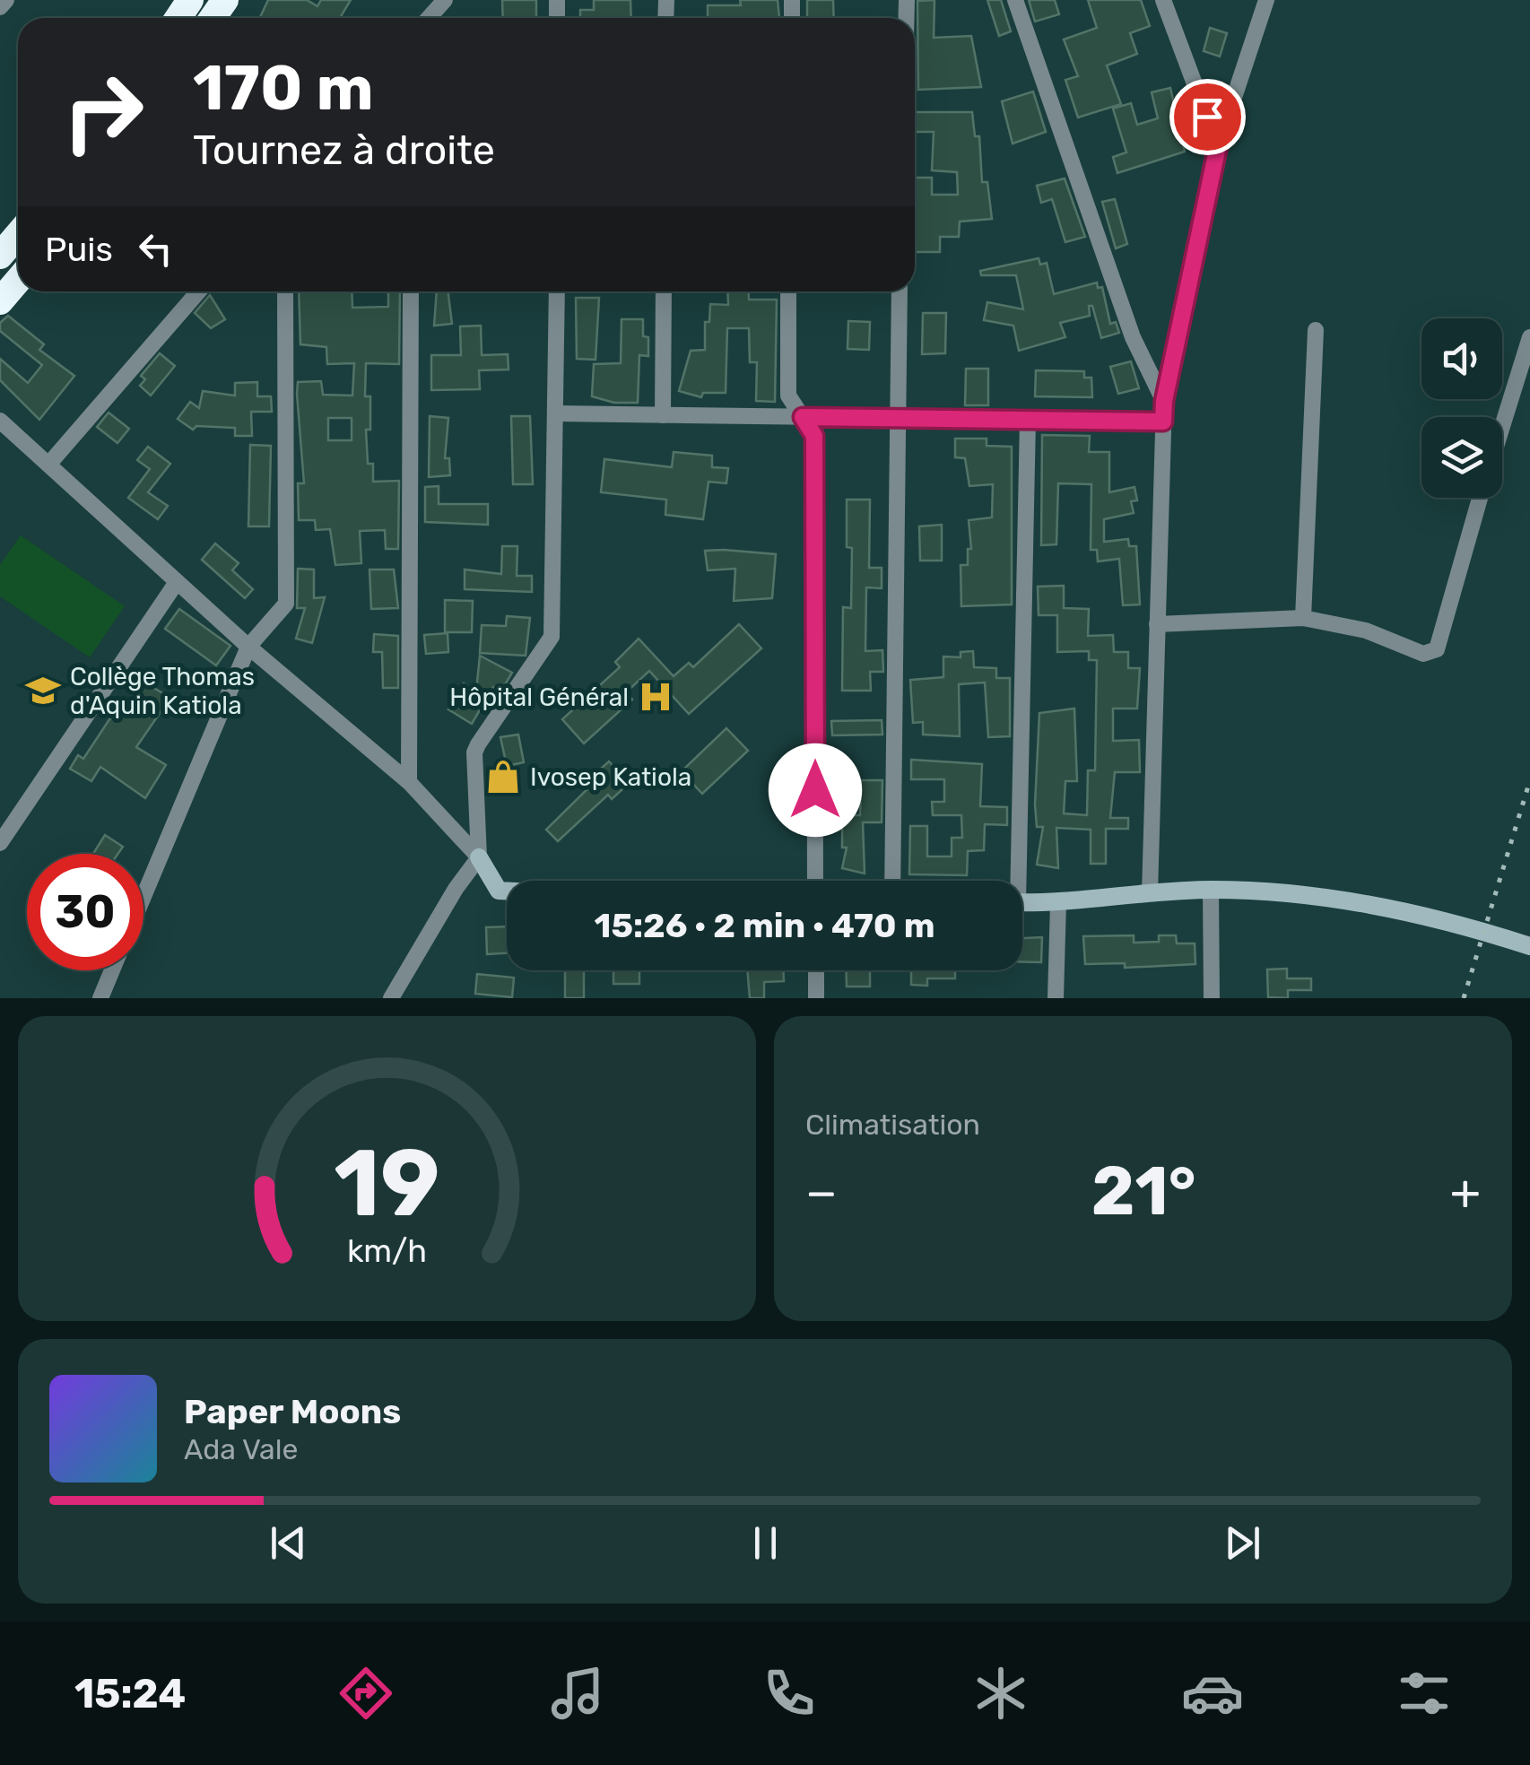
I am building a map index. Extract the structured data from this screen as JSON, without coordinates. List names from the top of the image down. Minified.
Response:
{"places":{"school or university":["Collège Thomas d'Aquin Katiola"],"hospital":["Hôpital Général"],"shop":["Ivosep Katiola"]},"page":{"turn":["170 m","Tournez à droite"],"then":"Puis","limit":"30","trip":"15:26 · 2 min · 470 m","tile":"Climatisation","heat":["−","21°","+"],"song":["Paper Moons","Ada Vale"],"tabs":"15:24","gauge":["19","km/h"]}}
